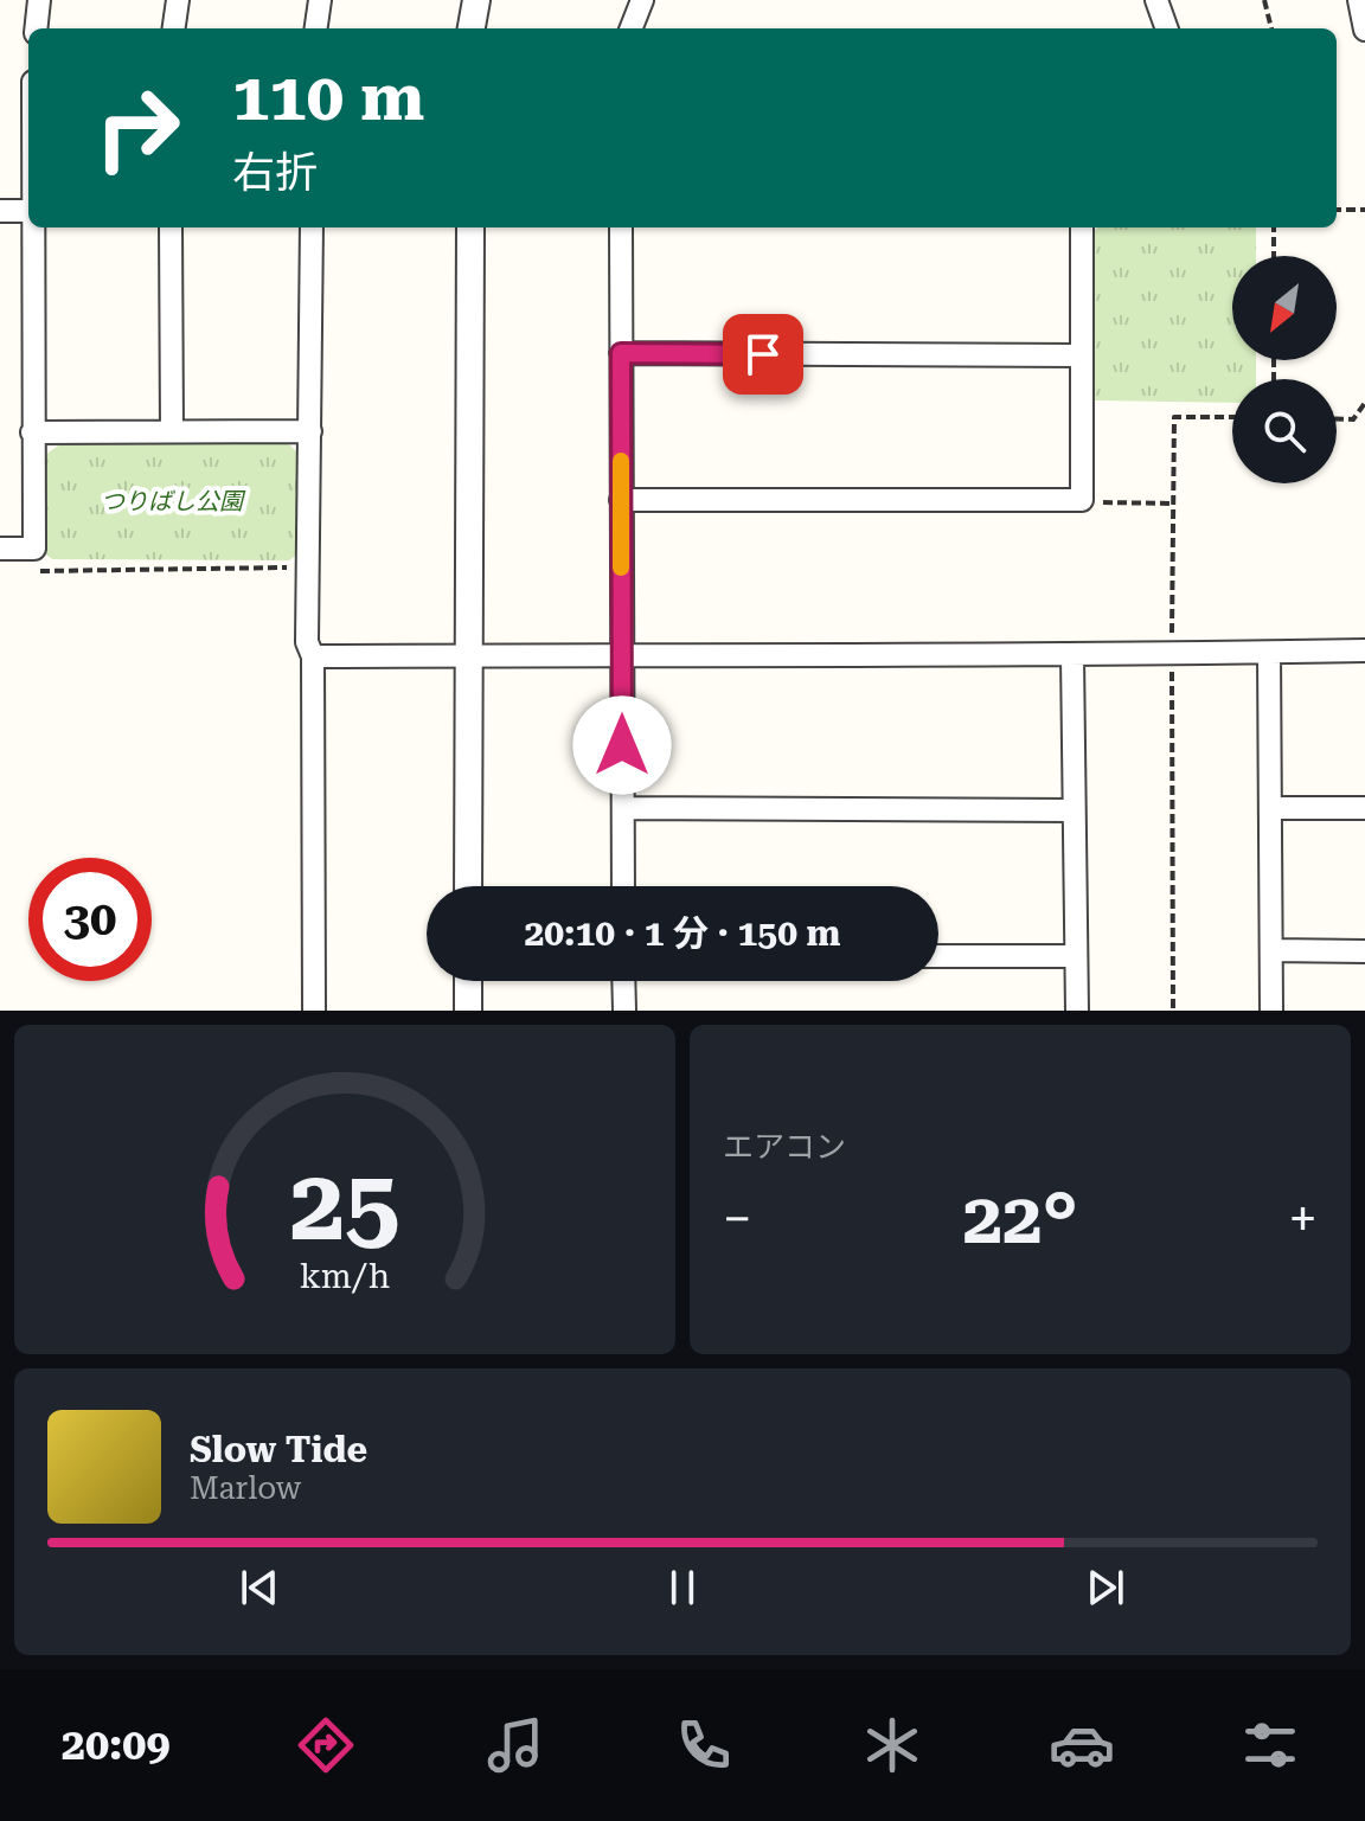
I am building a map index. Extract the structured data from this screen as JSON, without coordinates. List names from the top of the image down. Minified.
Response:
{"parks":["つりばし公園"],"north":"bottom left","page":{"turn":["110 m","右折"],"limit":"30","trip":"20:10 · 1 分 · 150 m","tile":"エアコン","heat":["−","22°","+"],"song":["Slow Tide","Marlow"],"tabs":"20:09","gauge":["25","km/h"]}}
